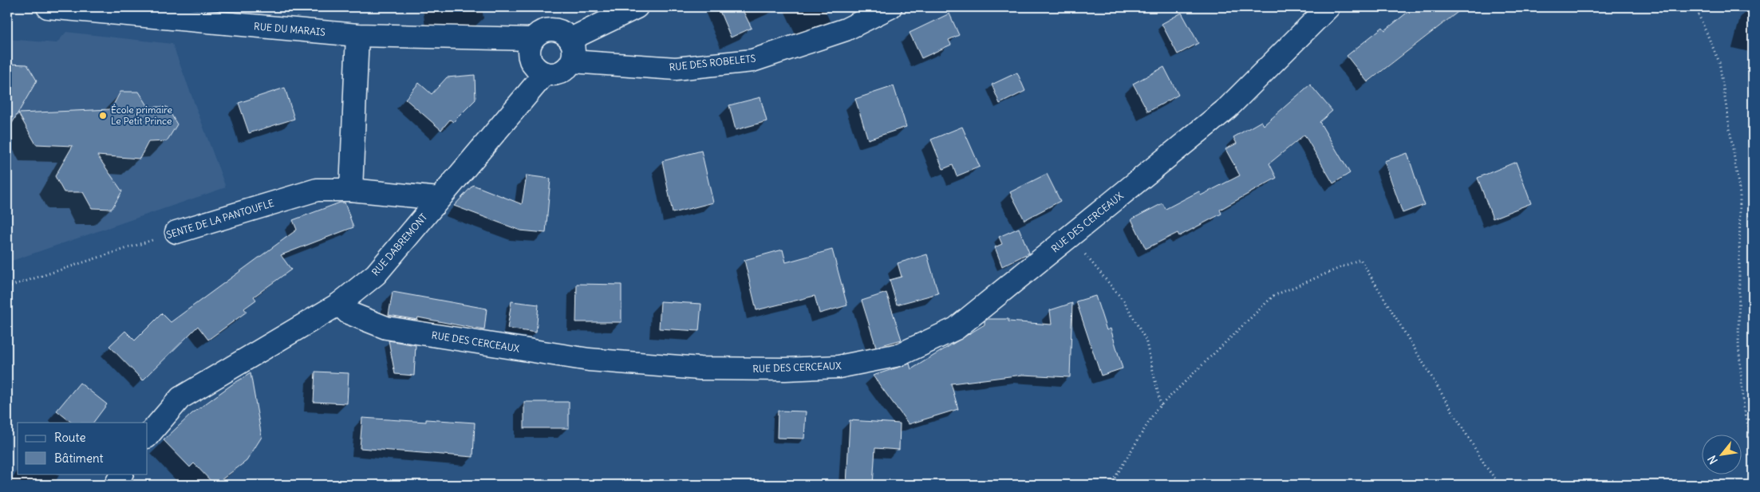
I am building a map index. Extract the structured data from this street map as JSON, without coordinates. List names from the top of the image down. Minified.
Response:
{"streets":{"street":["RUE DU MARAIS","RUE DES ROBELETS","SENTE DE LA PANTOUFLE","RUE DES CERCEAUX","RUE DABREMONT"]},"crossings":[["RUE DU MARAIS","RUE DES ROBELETS"],["RUE DU MARAIS","RUE DABREMONT"],["RUE DES ROBELETS","RUE DABREMONT"],["SENTE DE LA PANTOUFLE","RUE DABREMONT"],["RUE DES CERCEAUX","RUE DABREMONT"]],"places":["École primaire Le Petit Prince"],"legend":["Route","Bâtiment"],"north":"bottom left"}
